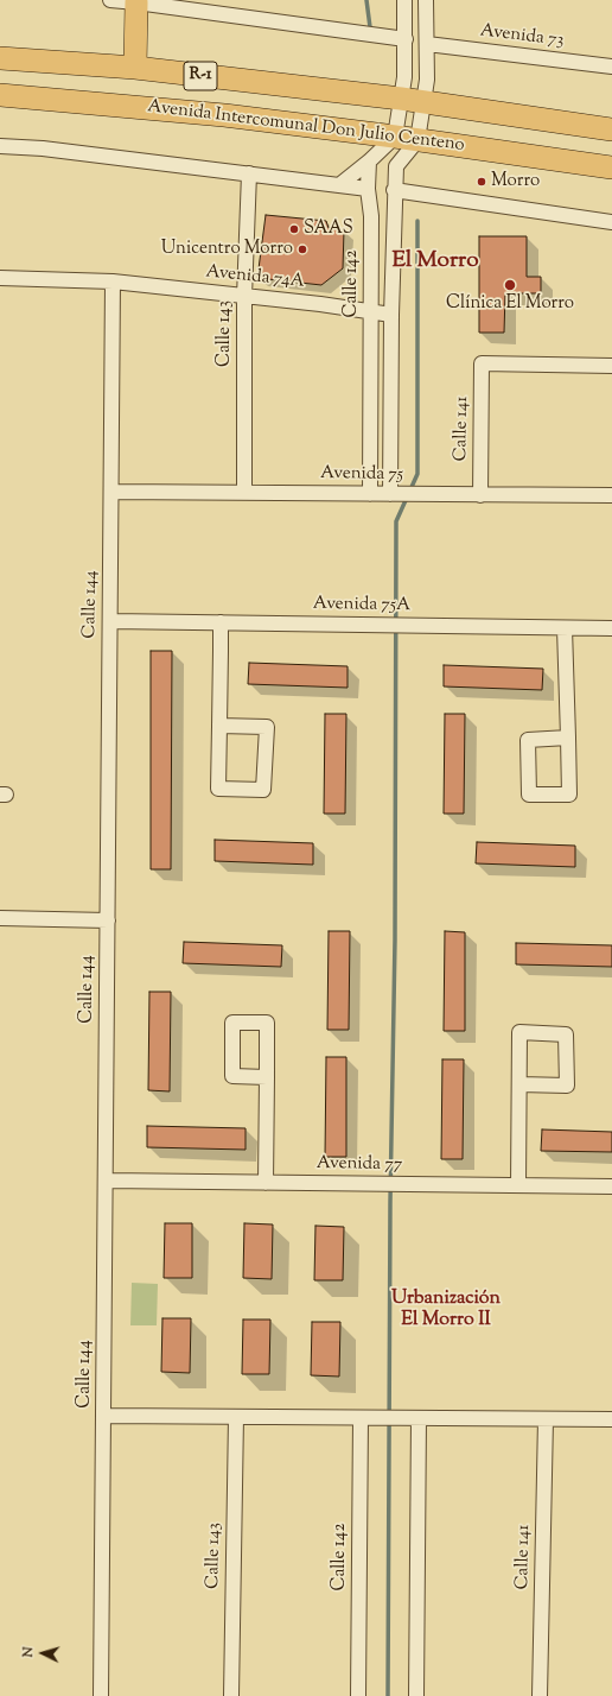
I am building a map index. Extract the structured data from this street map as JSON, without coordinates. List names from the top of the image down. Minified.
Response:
{"streets":{"main road":["R-1","Avenida Intercomunal Don Julio Centeno"],"street":["Avenida 73","Avenida 74A","Calle 142","Calle 143","Calle 141","Avenida 75","Calle 144","Avenida 75A","Avenida 77"]},"crossings":[["Avenida 74A","Calle 142"],["Avenida 74A","Calle 143"],["Avenida 74A","Calle 144"],["Calle 142","Avenida 75"],["Calle 143","Avenida 75"],["Calle 141","Avenida 75"],["Avenida 75","Calle 144"],["Calle 144","Avenida 75A"],["Calle 144","Avenida 77"]],"districts":["El Morro","Urbanización El Morro II"],"places":["Morro","SAAS","Unicentro Morro","Clínica El Morro"],"north":"left"}
